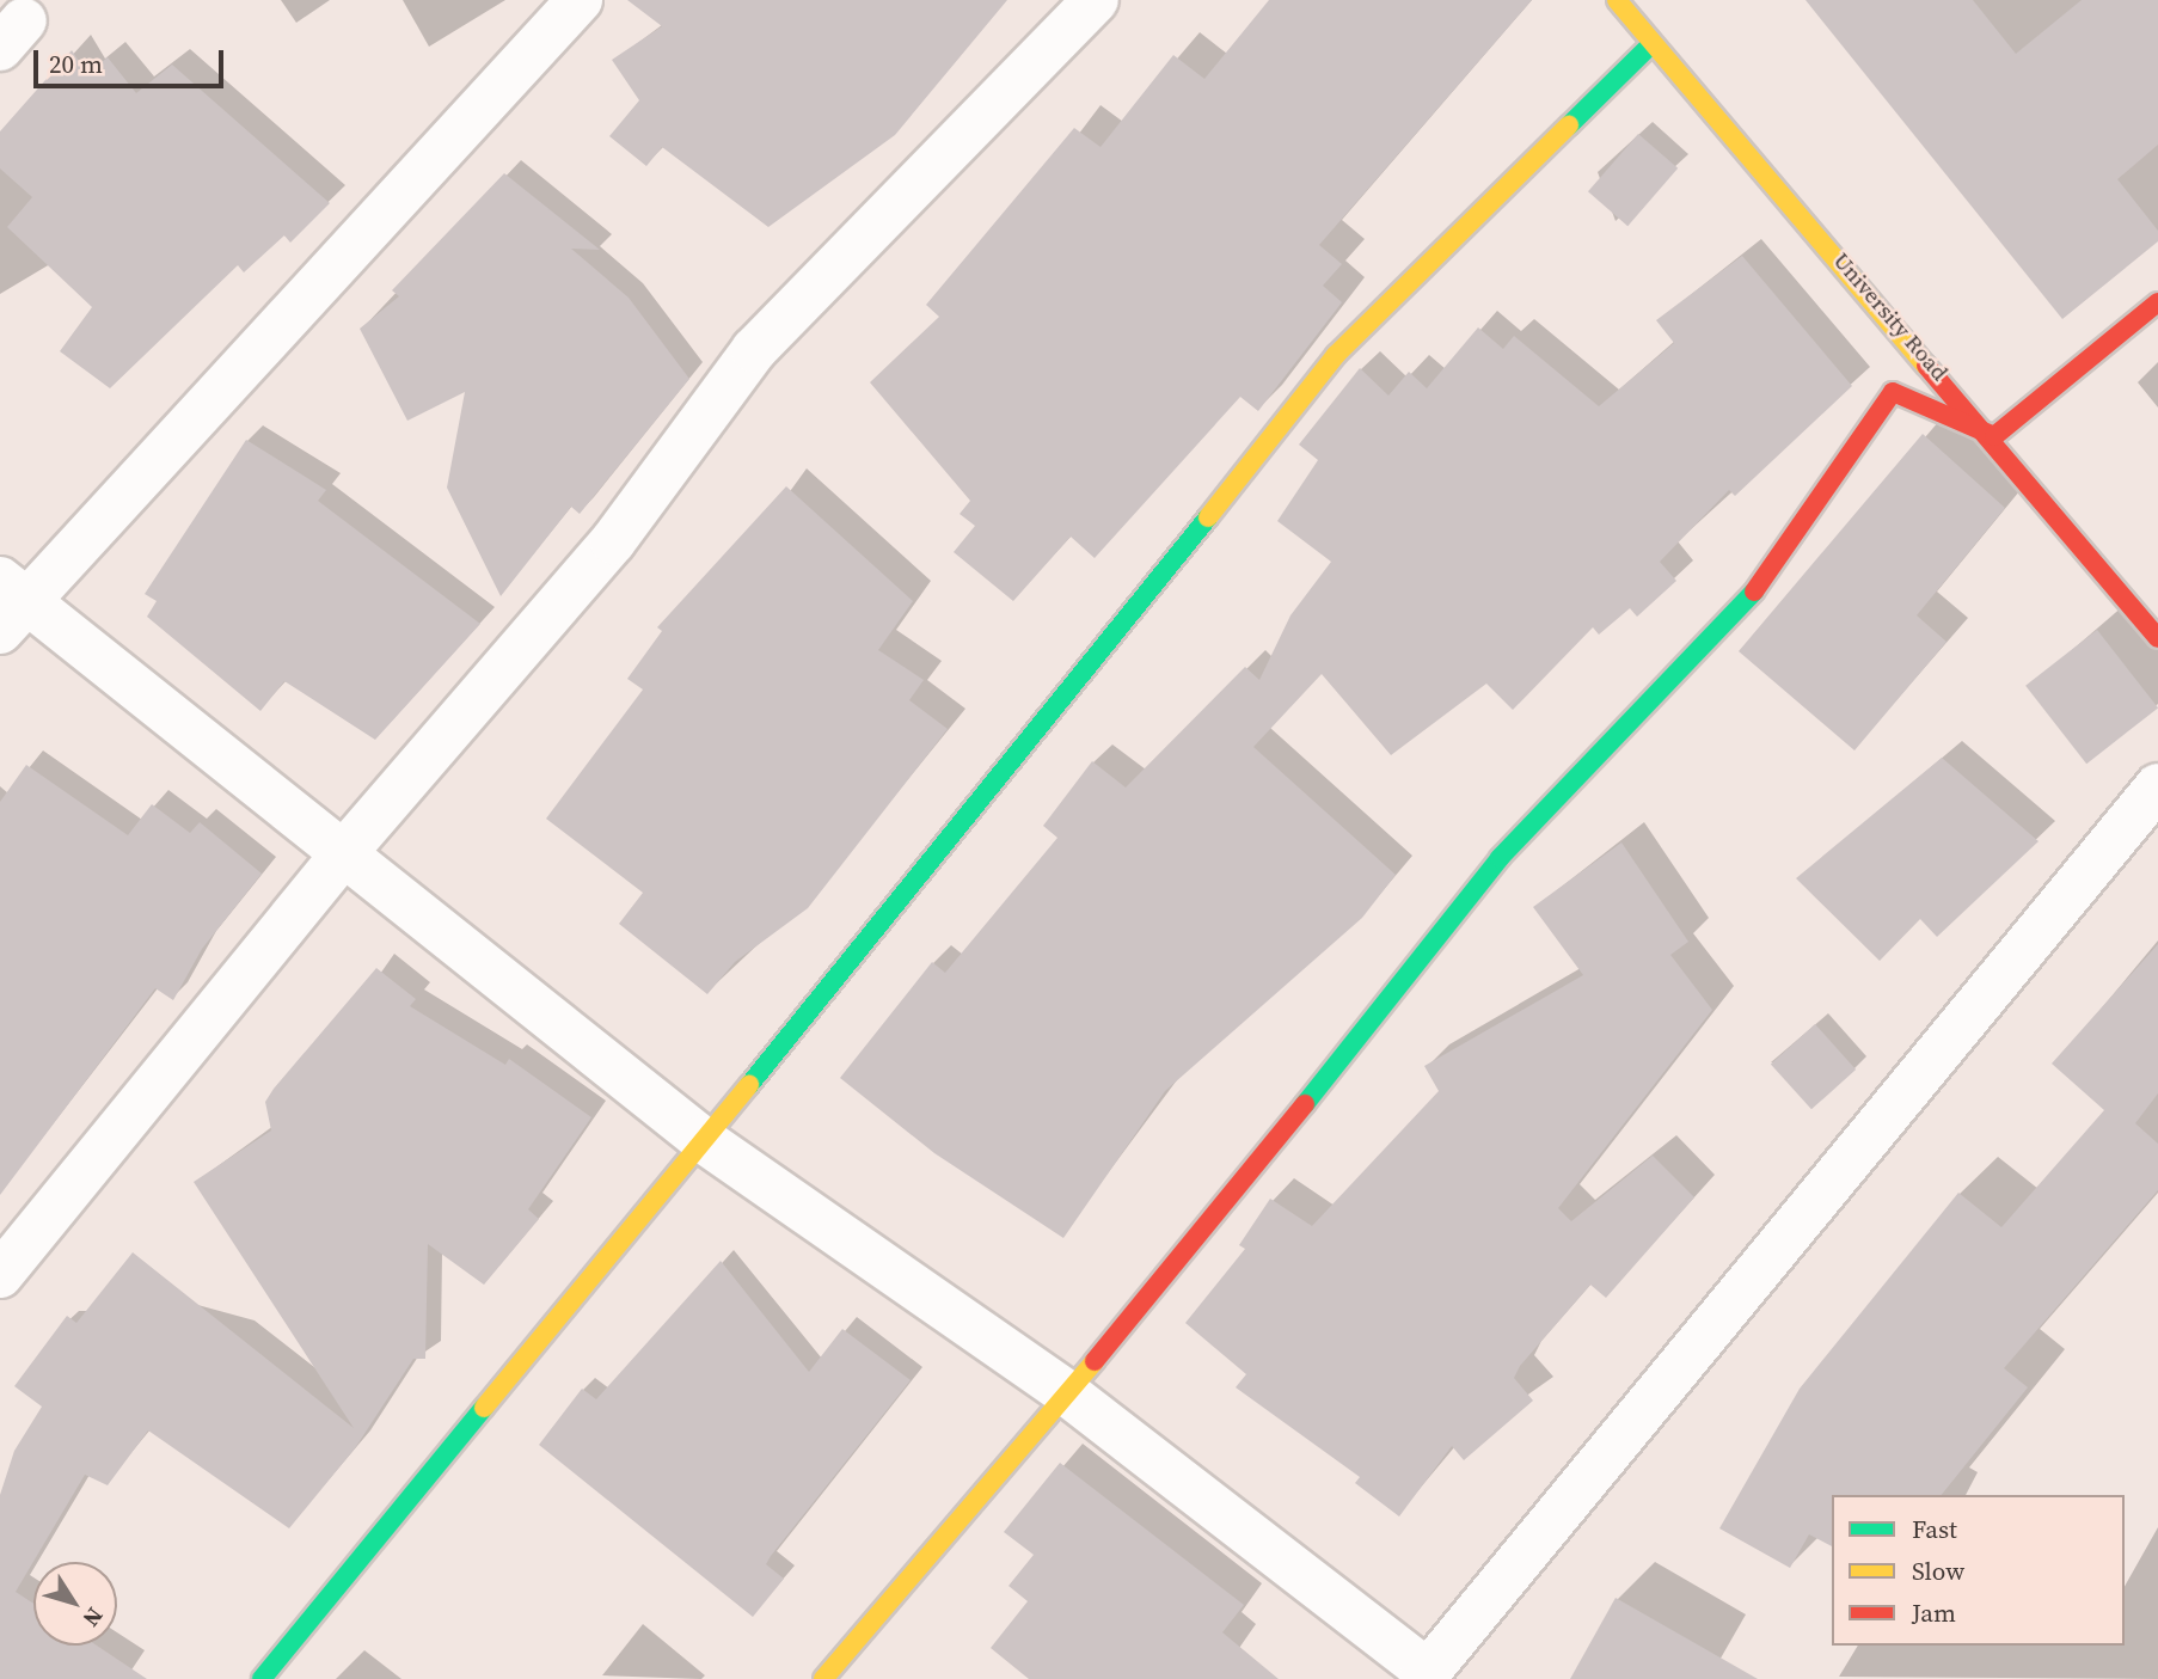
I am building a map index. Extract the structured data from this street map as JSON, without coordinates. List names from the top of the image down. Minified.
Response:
{"streets":{"street":["University Road"]},"legend":["Fast","Slow","Jam"],"scale_bar":"20 m","north":"bottom right"}
